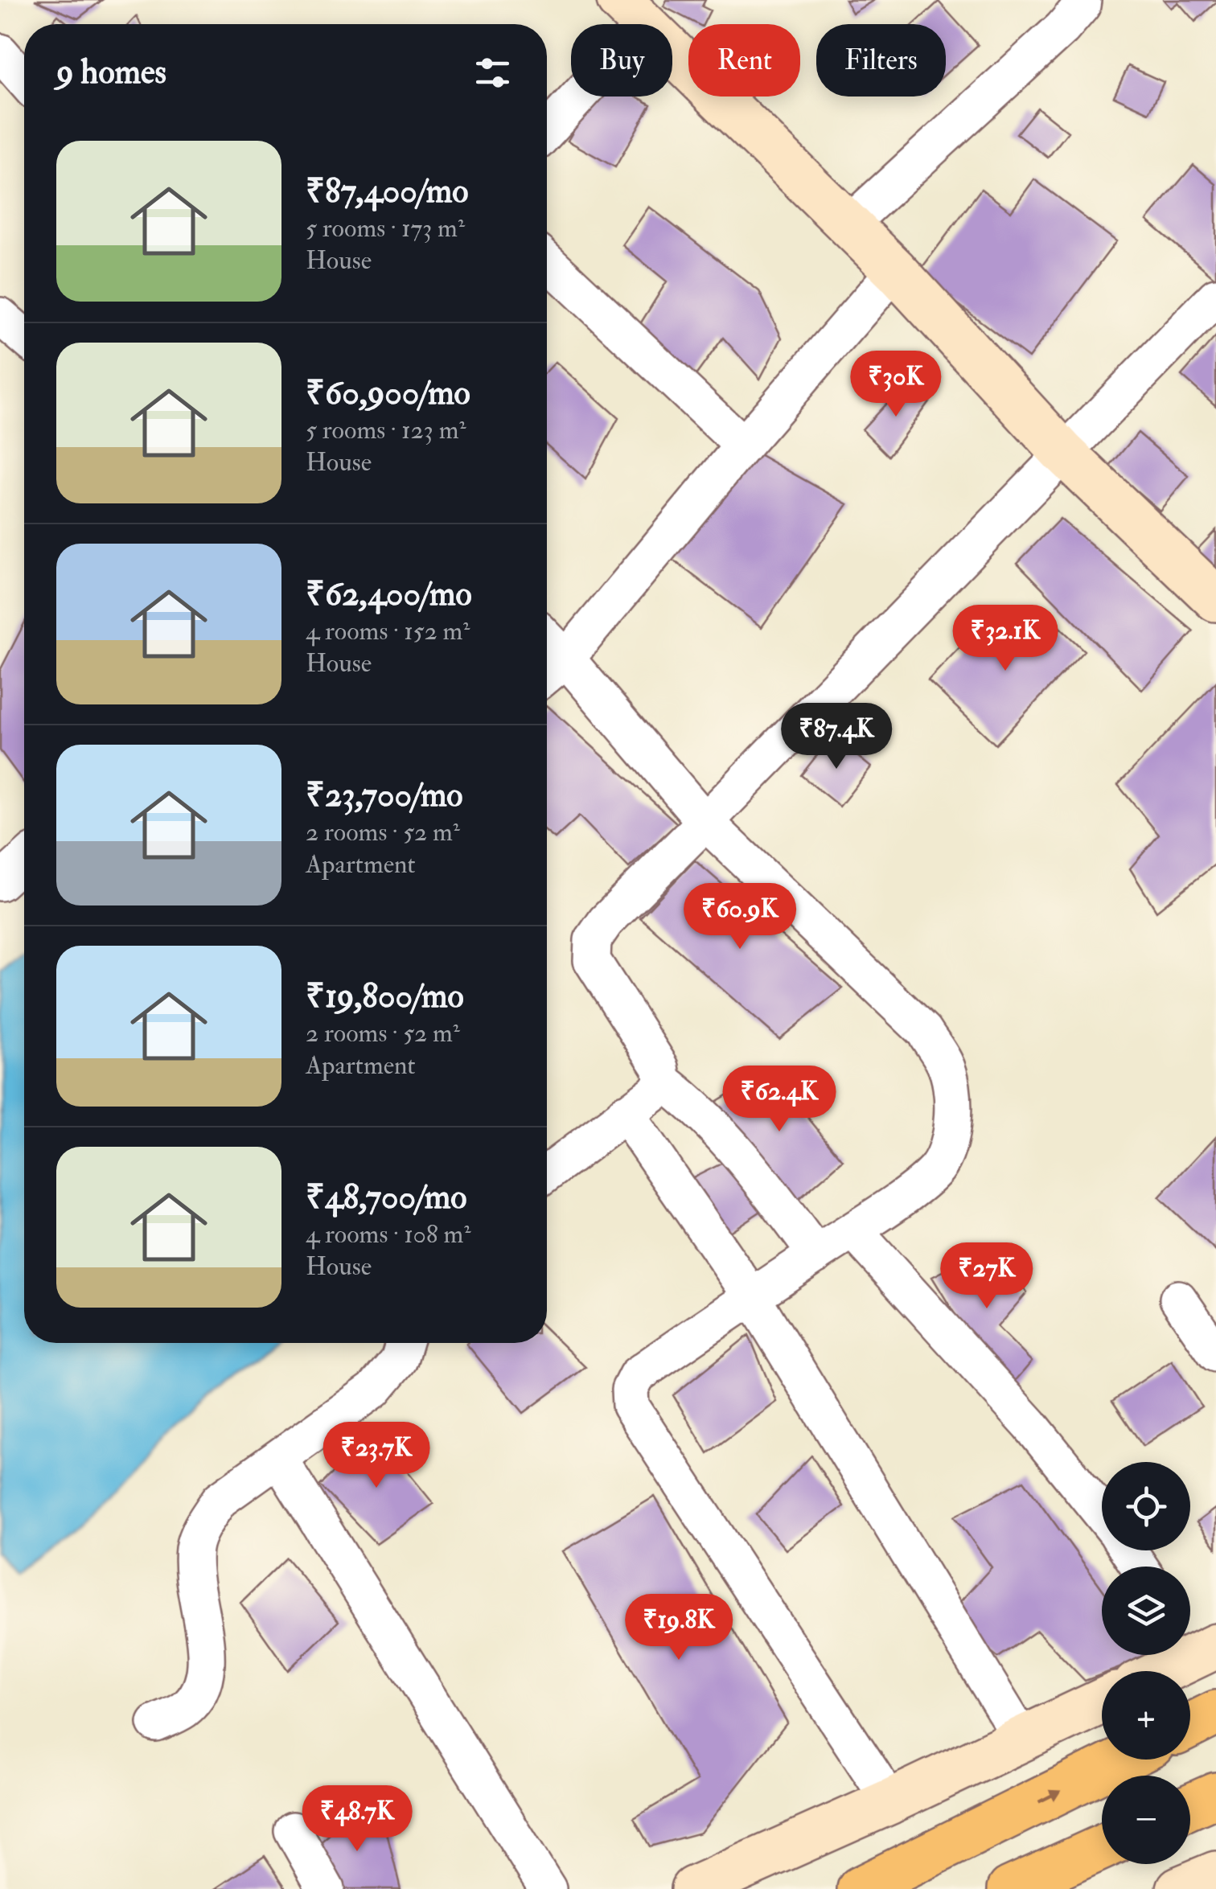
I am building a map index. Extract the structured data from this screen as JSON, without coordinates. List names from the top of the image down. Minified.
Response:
{"page":{"chip":["Buy","Rent","Filters"],"heading":"9 homes","list":[{"name":"₹87,400/mo","note":"5 rooms · 173 m² · House"},{"name":"₹60,900/mo","note":"5 rooms · 123 m² · House"},{"name":"₹62,400/mo","note":"4 rooms · 152 m² · House"},{"name":"₹23,700/mo","note":"2 rooms · 52 m² · Apartment"},{"name":"₹19,800/mo","note":"2 rooms · 52 m² · Apartment"},{"name":"₹48,700/mo","note":"4 rooms · 108 m² · House"}],"price":["₹30K","₹32.1K","₹87.4K","₹60.9K","₹62.4K","₹27K","₹23.7K","₹19.8K","₹48.7K"],"map_buttons":["+","−"]}}
